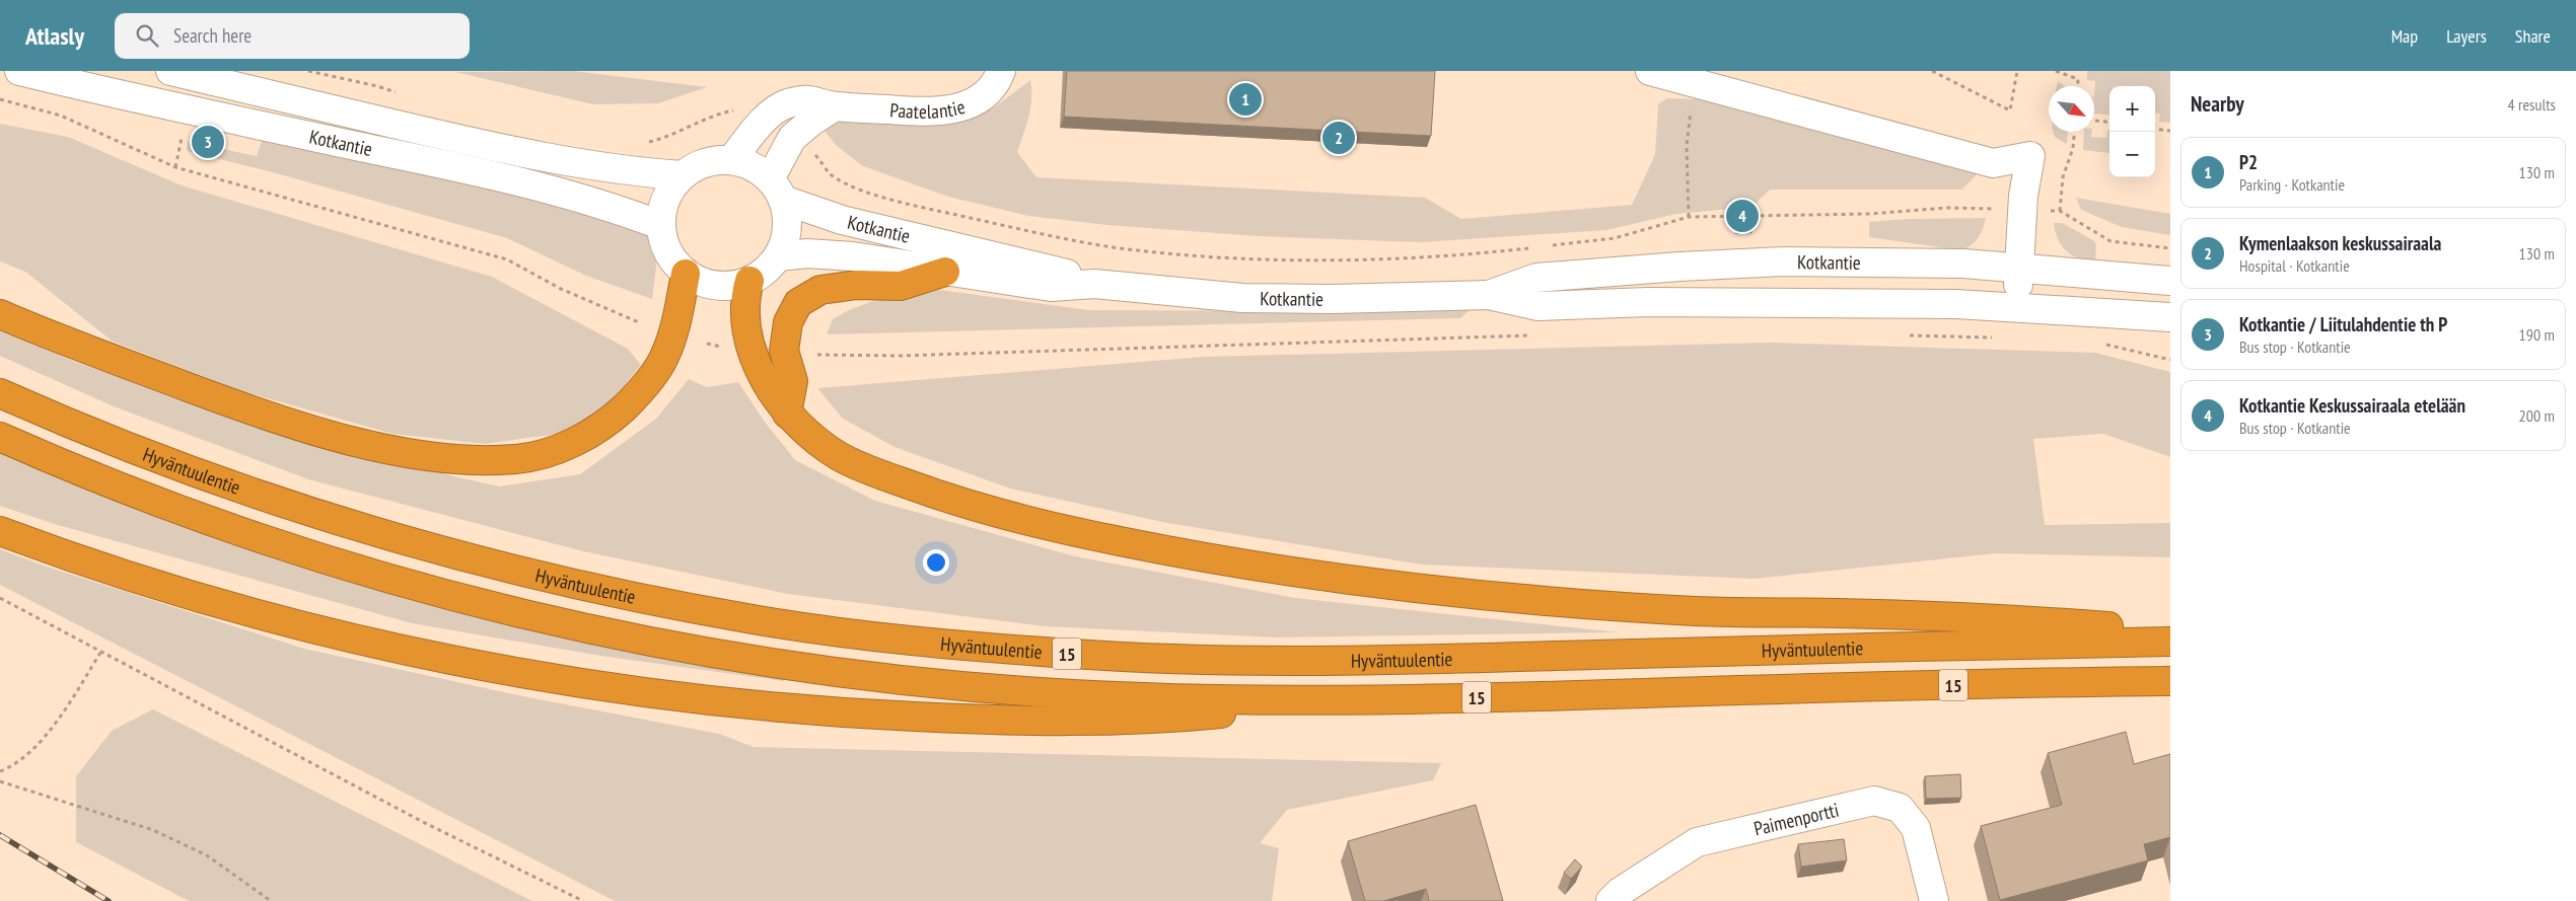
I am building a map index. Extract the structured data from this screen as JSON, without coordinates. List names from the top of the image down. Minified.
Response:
{"streets":{"highway":["Hyväntuulentie","15"],"street":["Paatelantie","Kotkantie","Paimenportti"]},"crossings":[["Paatelantie","Kotkantie"]],"north":"bottom right","page":{"header":"Atlasly","search":"Search here","nav":["Map","Layers","Share"],"heading":["Nearby","4 results"],"pins":["1","2","3","4"],"map_buttons":["+","−"],"list":[{"mark":"1","name":"P2","note":"Parking · Kotkantie","value":"130 m"},{"mark":"2","name":"Kymenlaakson keskussairaala","note":"Hospital · Kotkantie","value":"130 m"},{"mark":"3","name":"Kotkantie / Liitulahdentie th P","note":"Bus stop · Kotkantie","value":"190 m"},{"mark":"4","name":"Kotkantie Keskussairaala etelään","note":"Bus stop · Kotkantie","value":"200 m"}]}}
